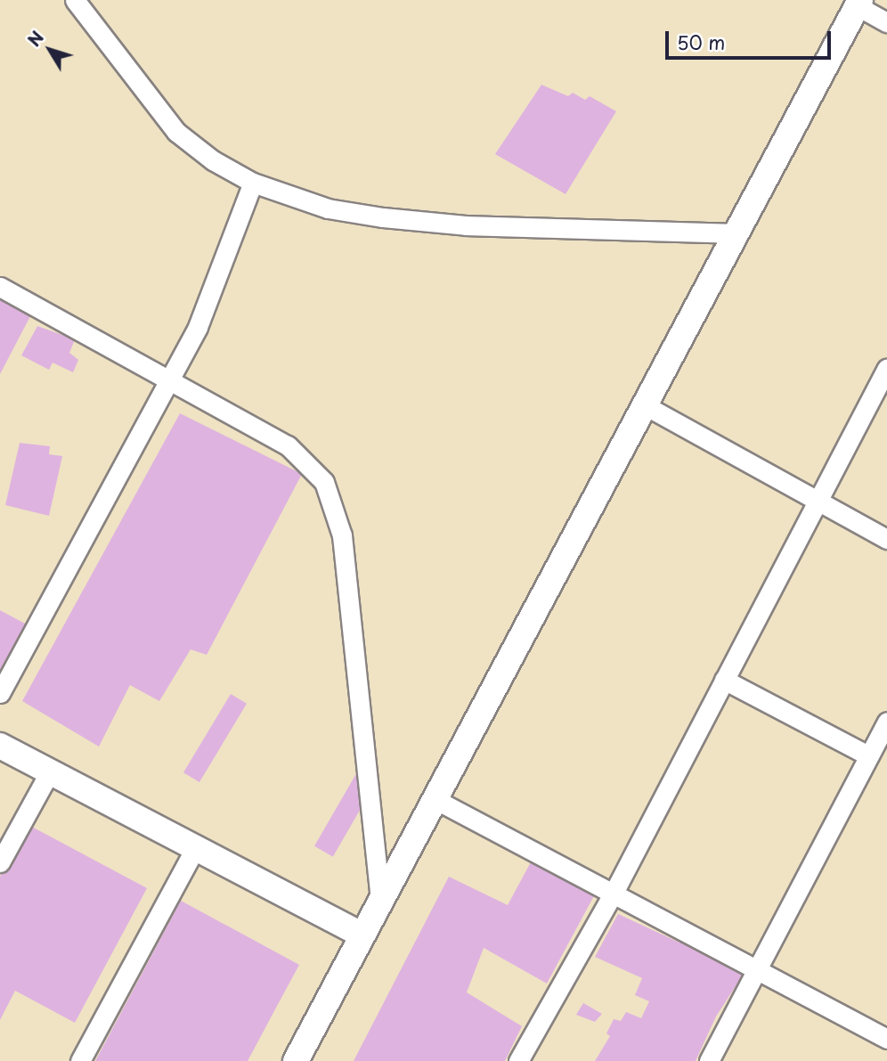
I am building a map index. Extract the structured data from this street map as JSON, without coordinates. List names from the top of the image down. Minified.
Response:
{"scale_bar":"50 m","north":"top left"}
